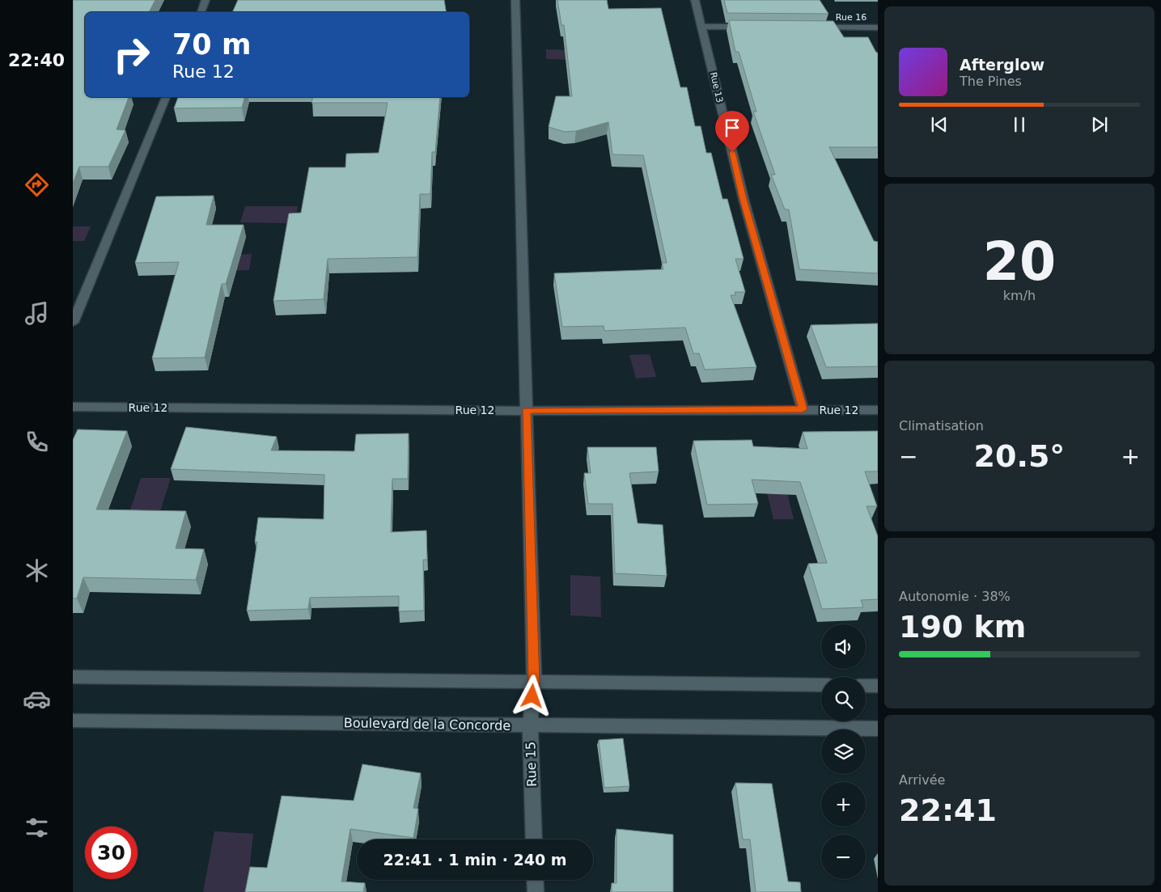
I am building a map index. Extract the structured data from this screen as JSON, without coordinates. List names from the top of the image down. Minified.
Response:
{"streets":{"street":["Rue 16","Rue 13","Rue 12","Boulevard de la Concorde","Rue 15"]},"crossings":[["Rue 13","Rue 12"],["Rue 12","Rue 15"],["Boulevard de la Concorde","Rue 15"]],"page":{"tabs":"22:40","turn":["70 m","Rue 12"],"song":["Afterglow","The Pines"],"tile":[["20","km/h"],"Climatisation",["Autonomie · 38%","190 km"],["Arrivée","22:41"]],"heat":["−","20.5°","+"],"map_buttons":["+","−"],"limit":"30","trip":"22:41 · 1 min · 240 m"}}
